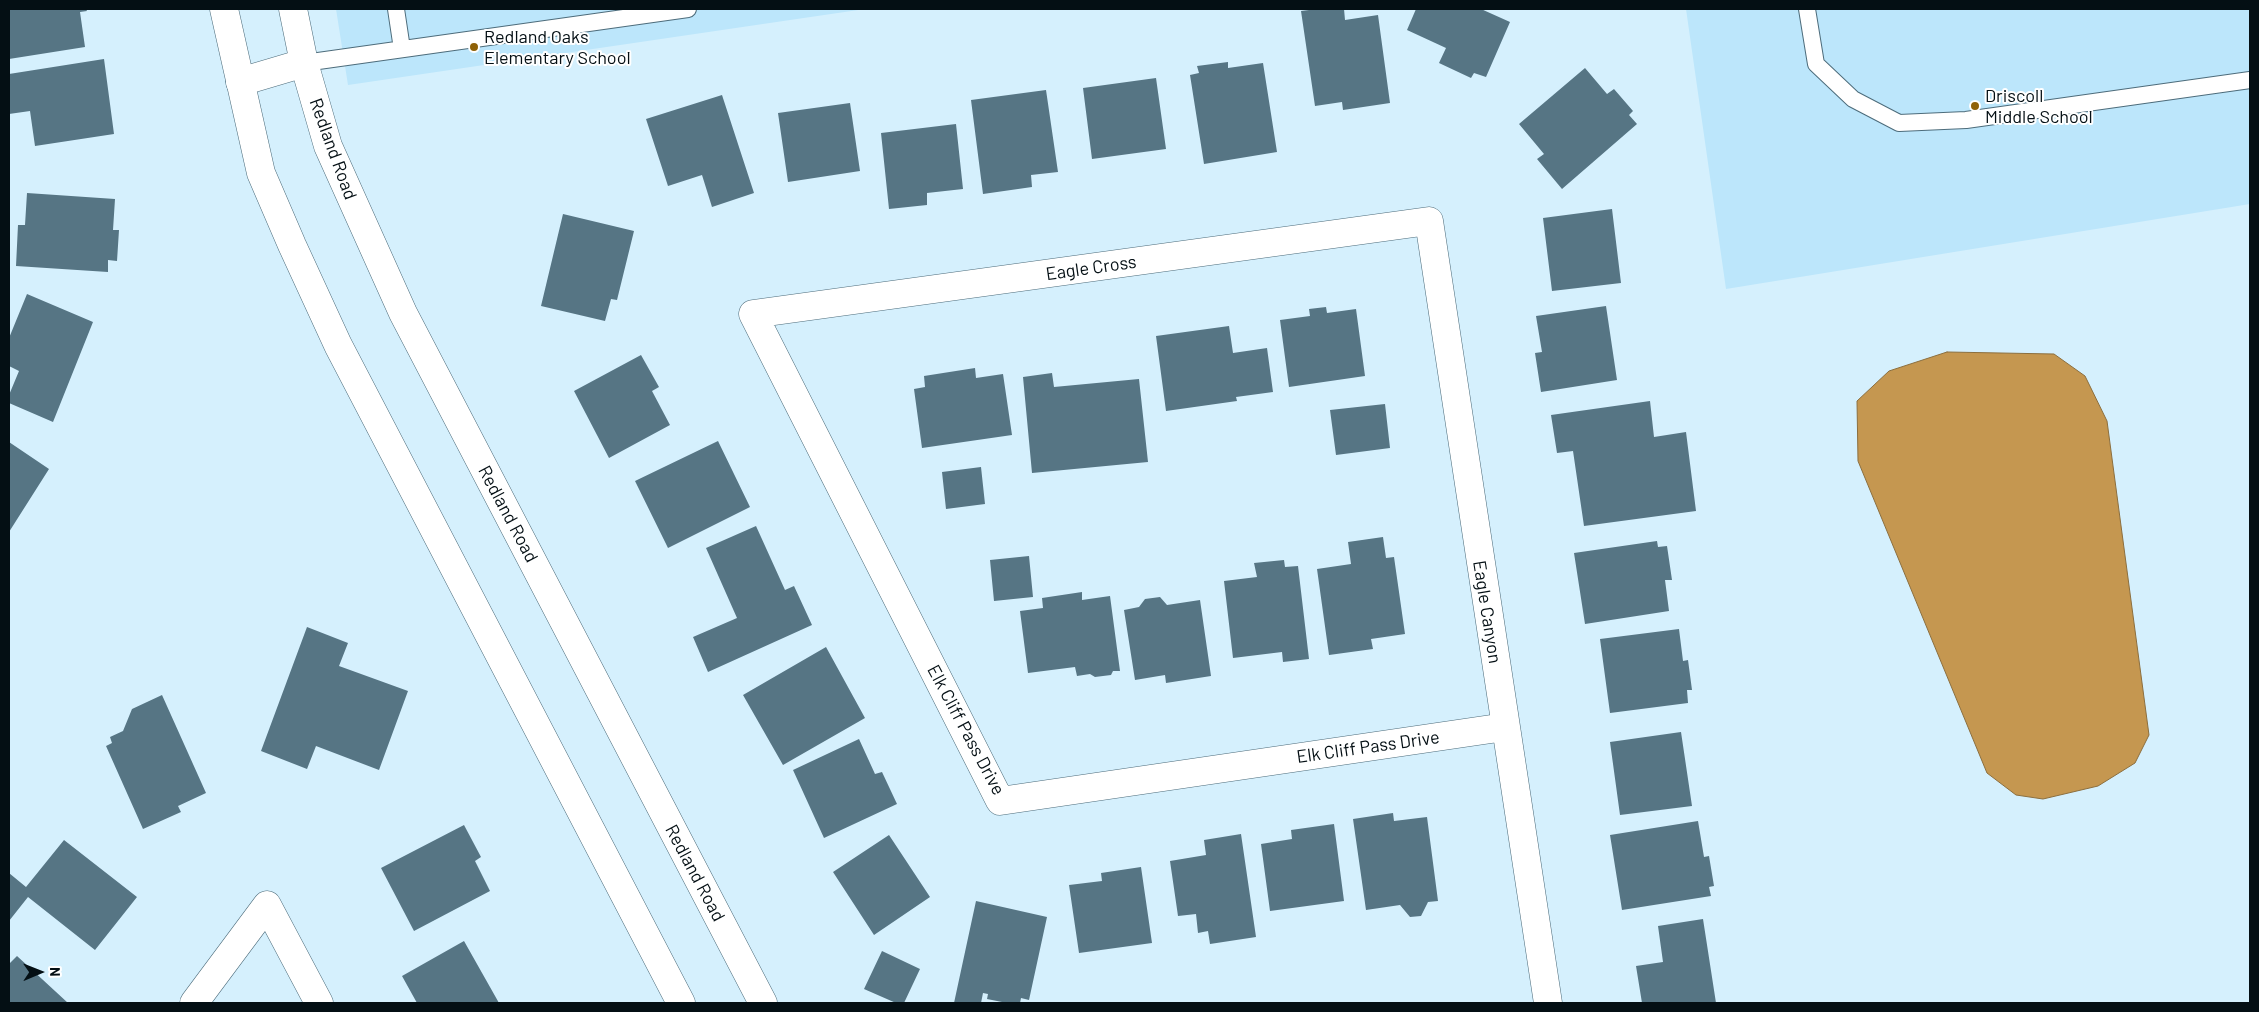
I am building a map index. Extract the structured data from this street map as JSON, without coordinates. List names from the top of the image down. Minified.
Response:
{"streets":{"street":["Redland Road","Eagle Cross","Eagle Canyon","Elk Cliff Pass Drive"]},"crossings":[["Eagle Cross","Eagle Canyon"],["Eagle Cross","Elk Cliff Pass Drive"],["Eagle Canyon","Elk Cliff Pass Drive"]],"places":["Redland Oaks Elementary School","Driscoll Middle School"],"north":"right"}
